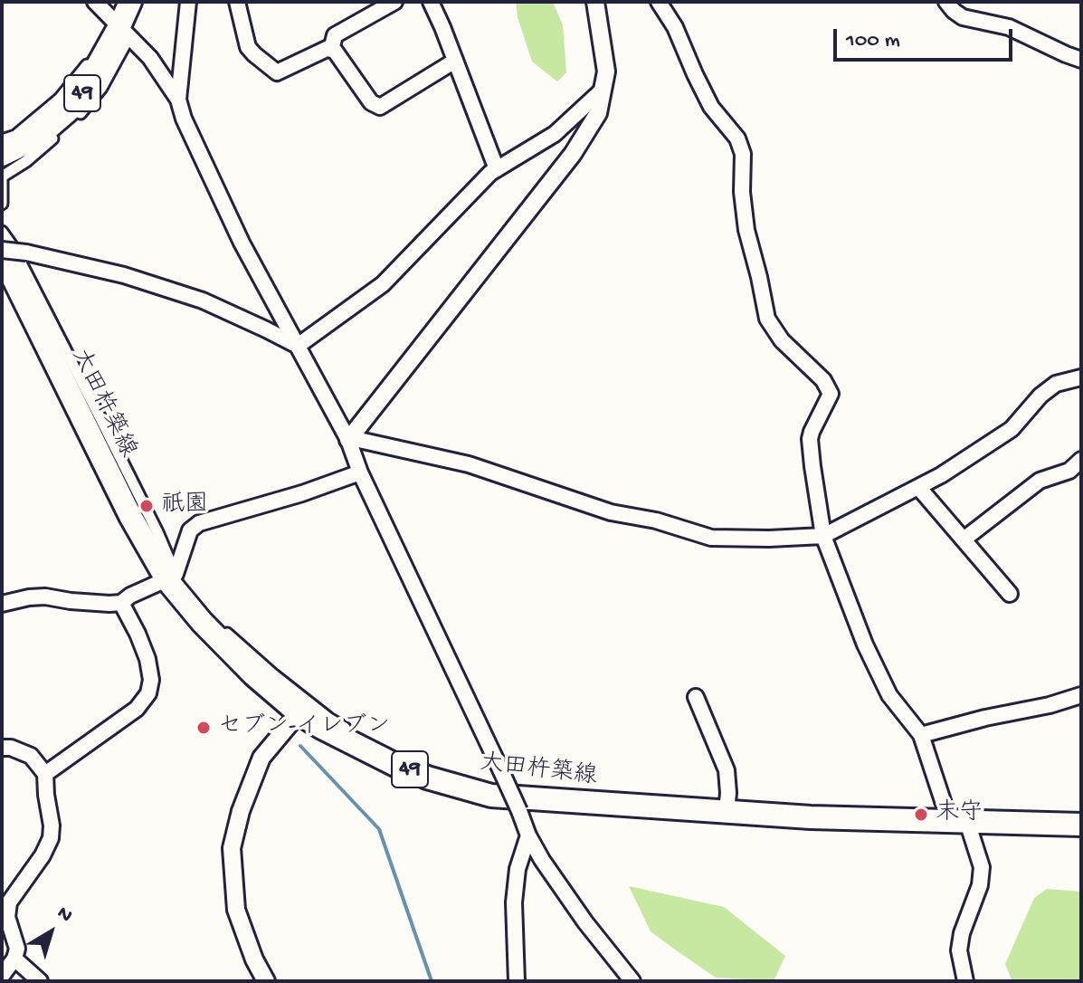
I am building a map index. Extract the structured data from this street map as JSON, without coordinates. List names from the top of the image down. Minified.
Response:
{"streets":{"main road":["49","大田杵築線"]},"places":["祇園","セブン-イレブン","末守"],"scale_bar":"100 m","north":"top right"}
